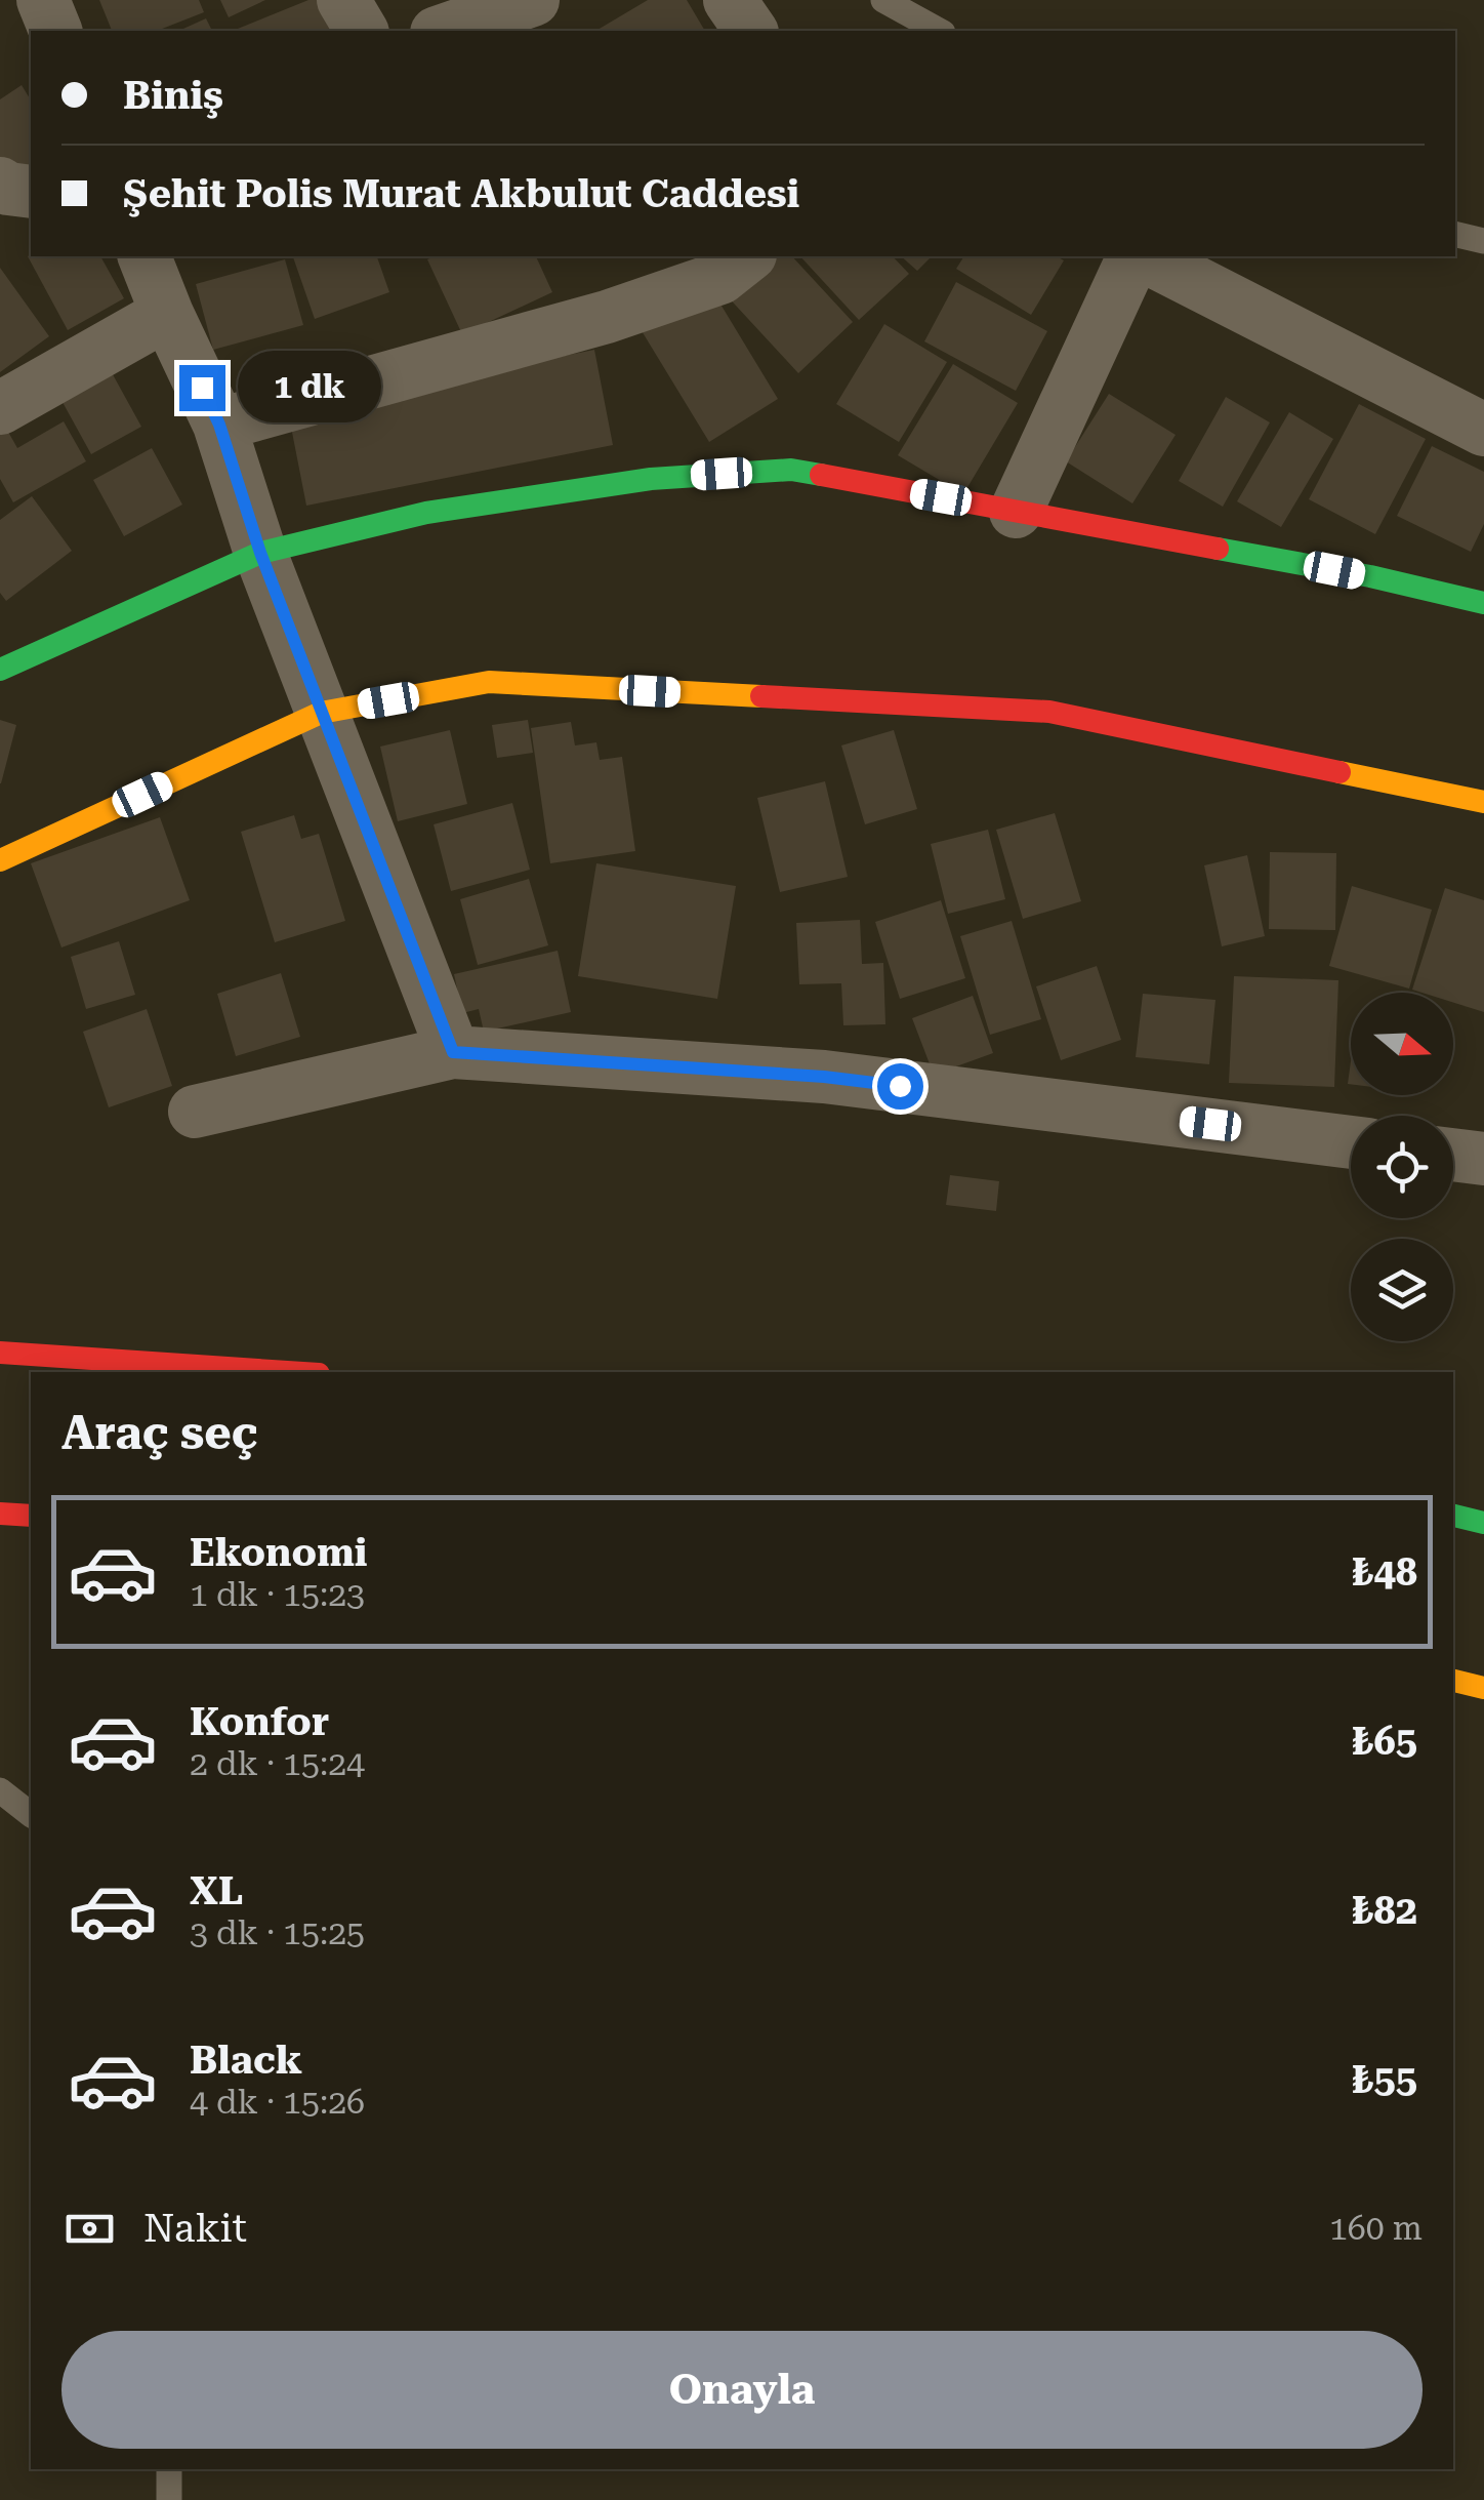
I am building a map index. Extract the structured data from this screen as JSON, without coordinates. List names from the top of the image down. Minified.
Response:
{"north":"right","page":{"banner":["Biniş","Şehit Polis Murat Akbulut Caddesi"],"bubble":"1 dk","heading":"Araç seç","list":[{"name":"Ekonomi","note":"1 dk · 15:23","value":"₺48"},{"name":"Konfor","note":"2 dk · 15:24","value":"₺65"},{"name":"XL","note":"3 dk · 15:25","value":"₺82"},{"name":"Black","note":"4 dk · 15:26","value":"₺55"}],"pay":["Nakit","160 m"],"buttons":"Onayla"}}
